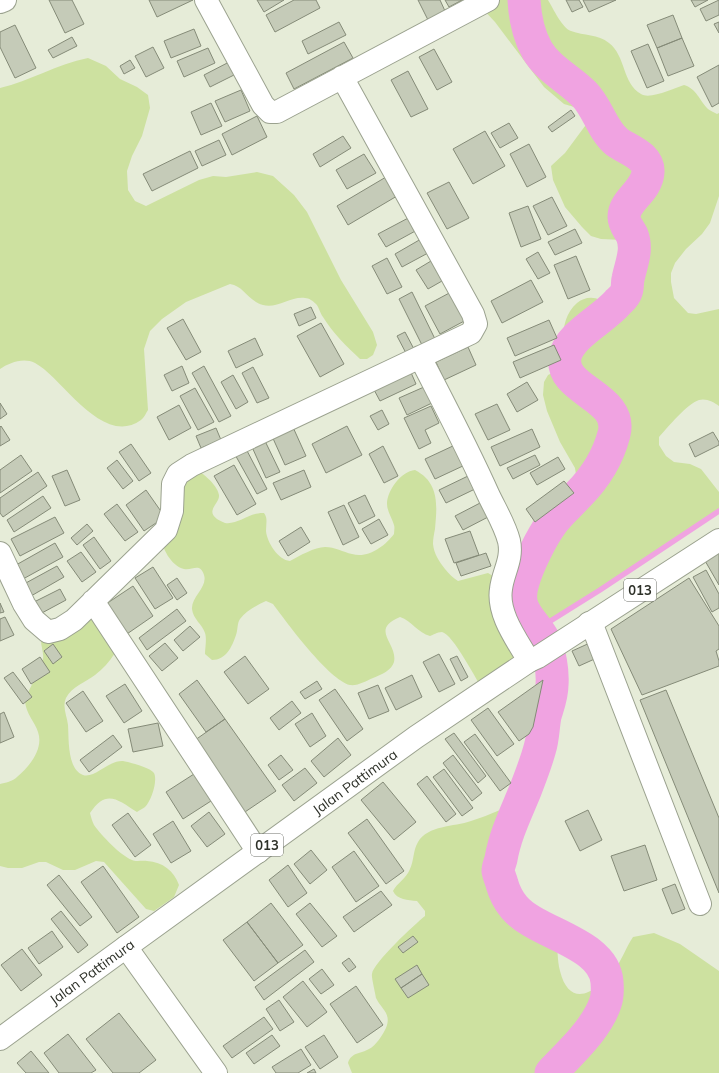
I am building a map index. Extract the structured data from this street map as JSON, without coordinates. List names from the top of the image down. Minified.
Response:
{"streets":{"street":["013","Jalan Pattimura"]}}
